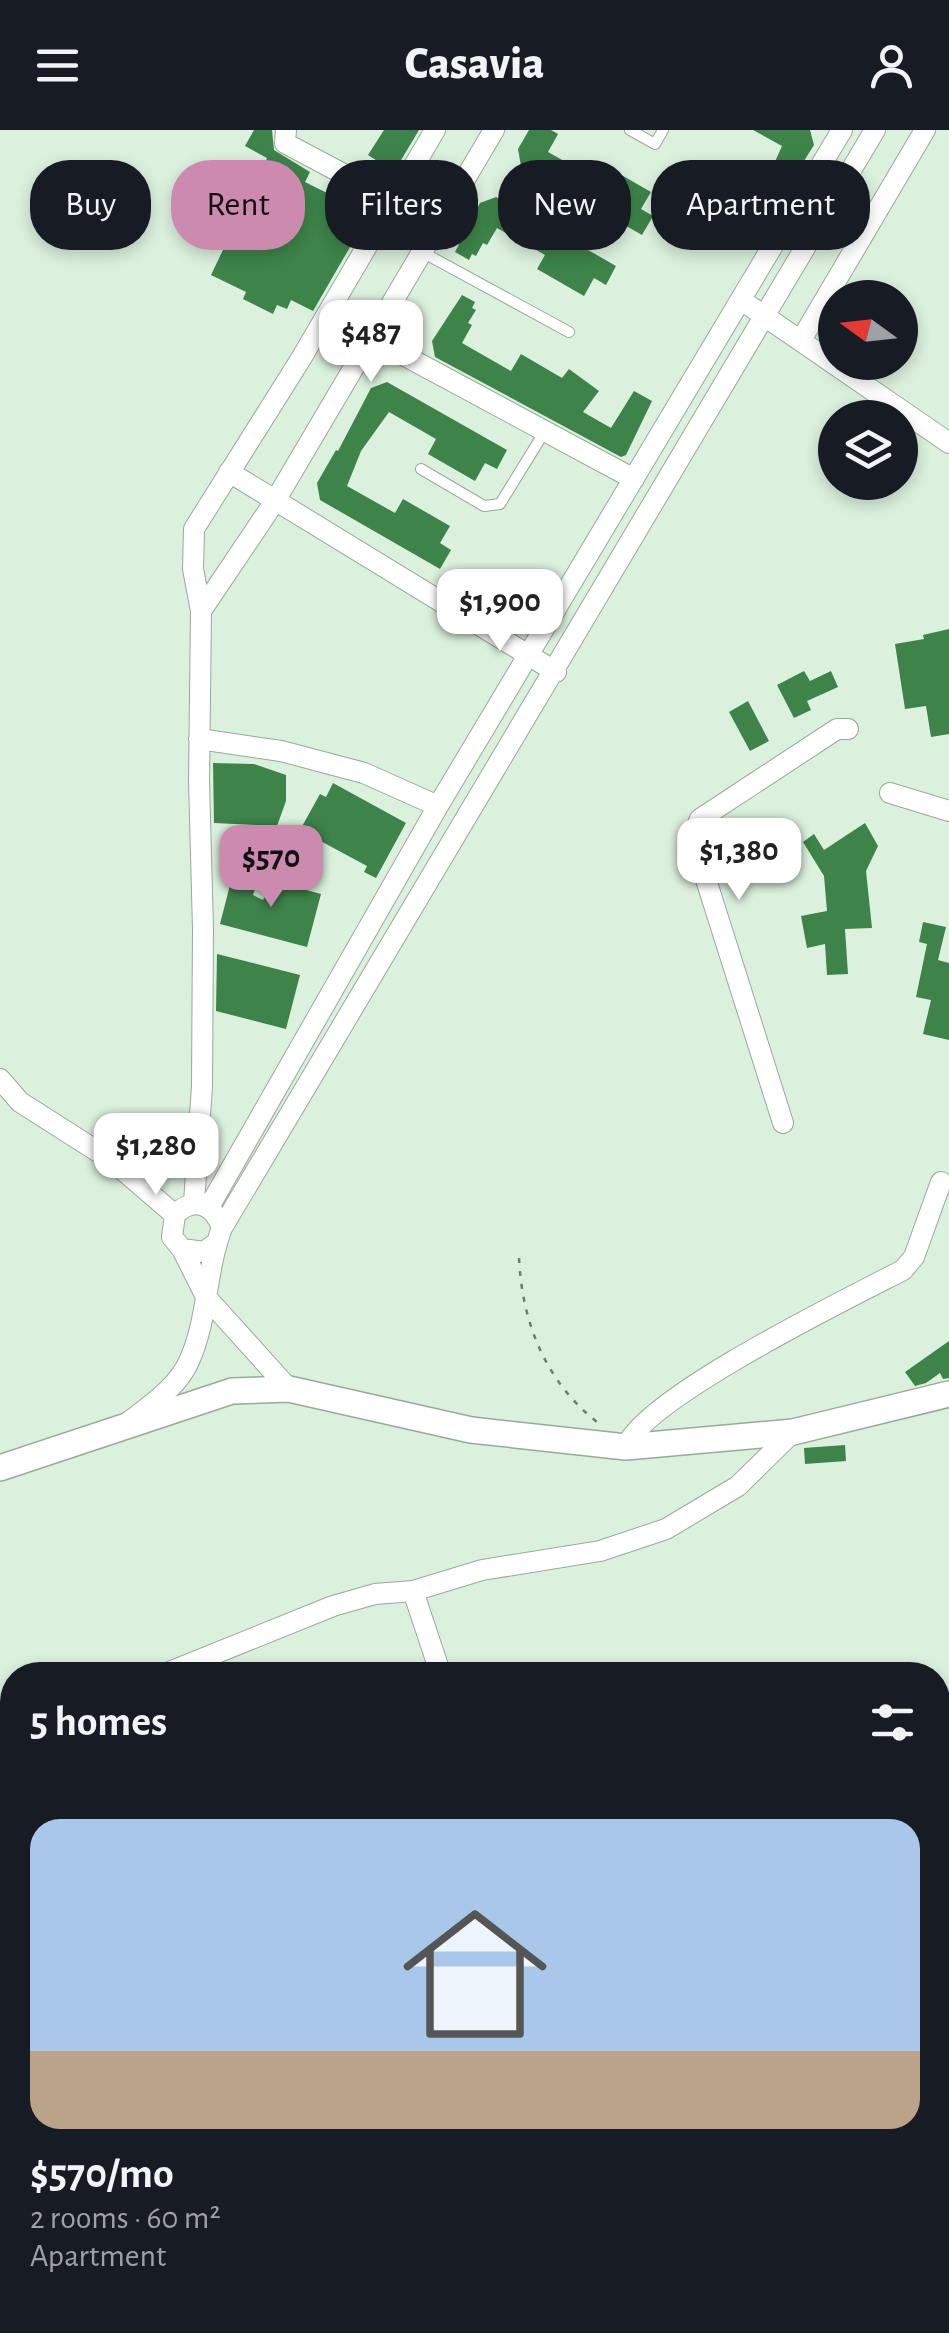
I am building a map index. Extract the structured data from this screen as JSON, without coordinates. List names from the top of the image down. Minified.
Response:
{"north":"left","page":{"header":"Casavia","chip":["Buy","Rent","Filters","New","Apartment"],"price":["$487","$1,900","$1,380","$570","$1,280"],"heading":"5 homes","list":[{"name":"$570/mo","note":"2 rooms · 60 m² · Apartment"}]}}
